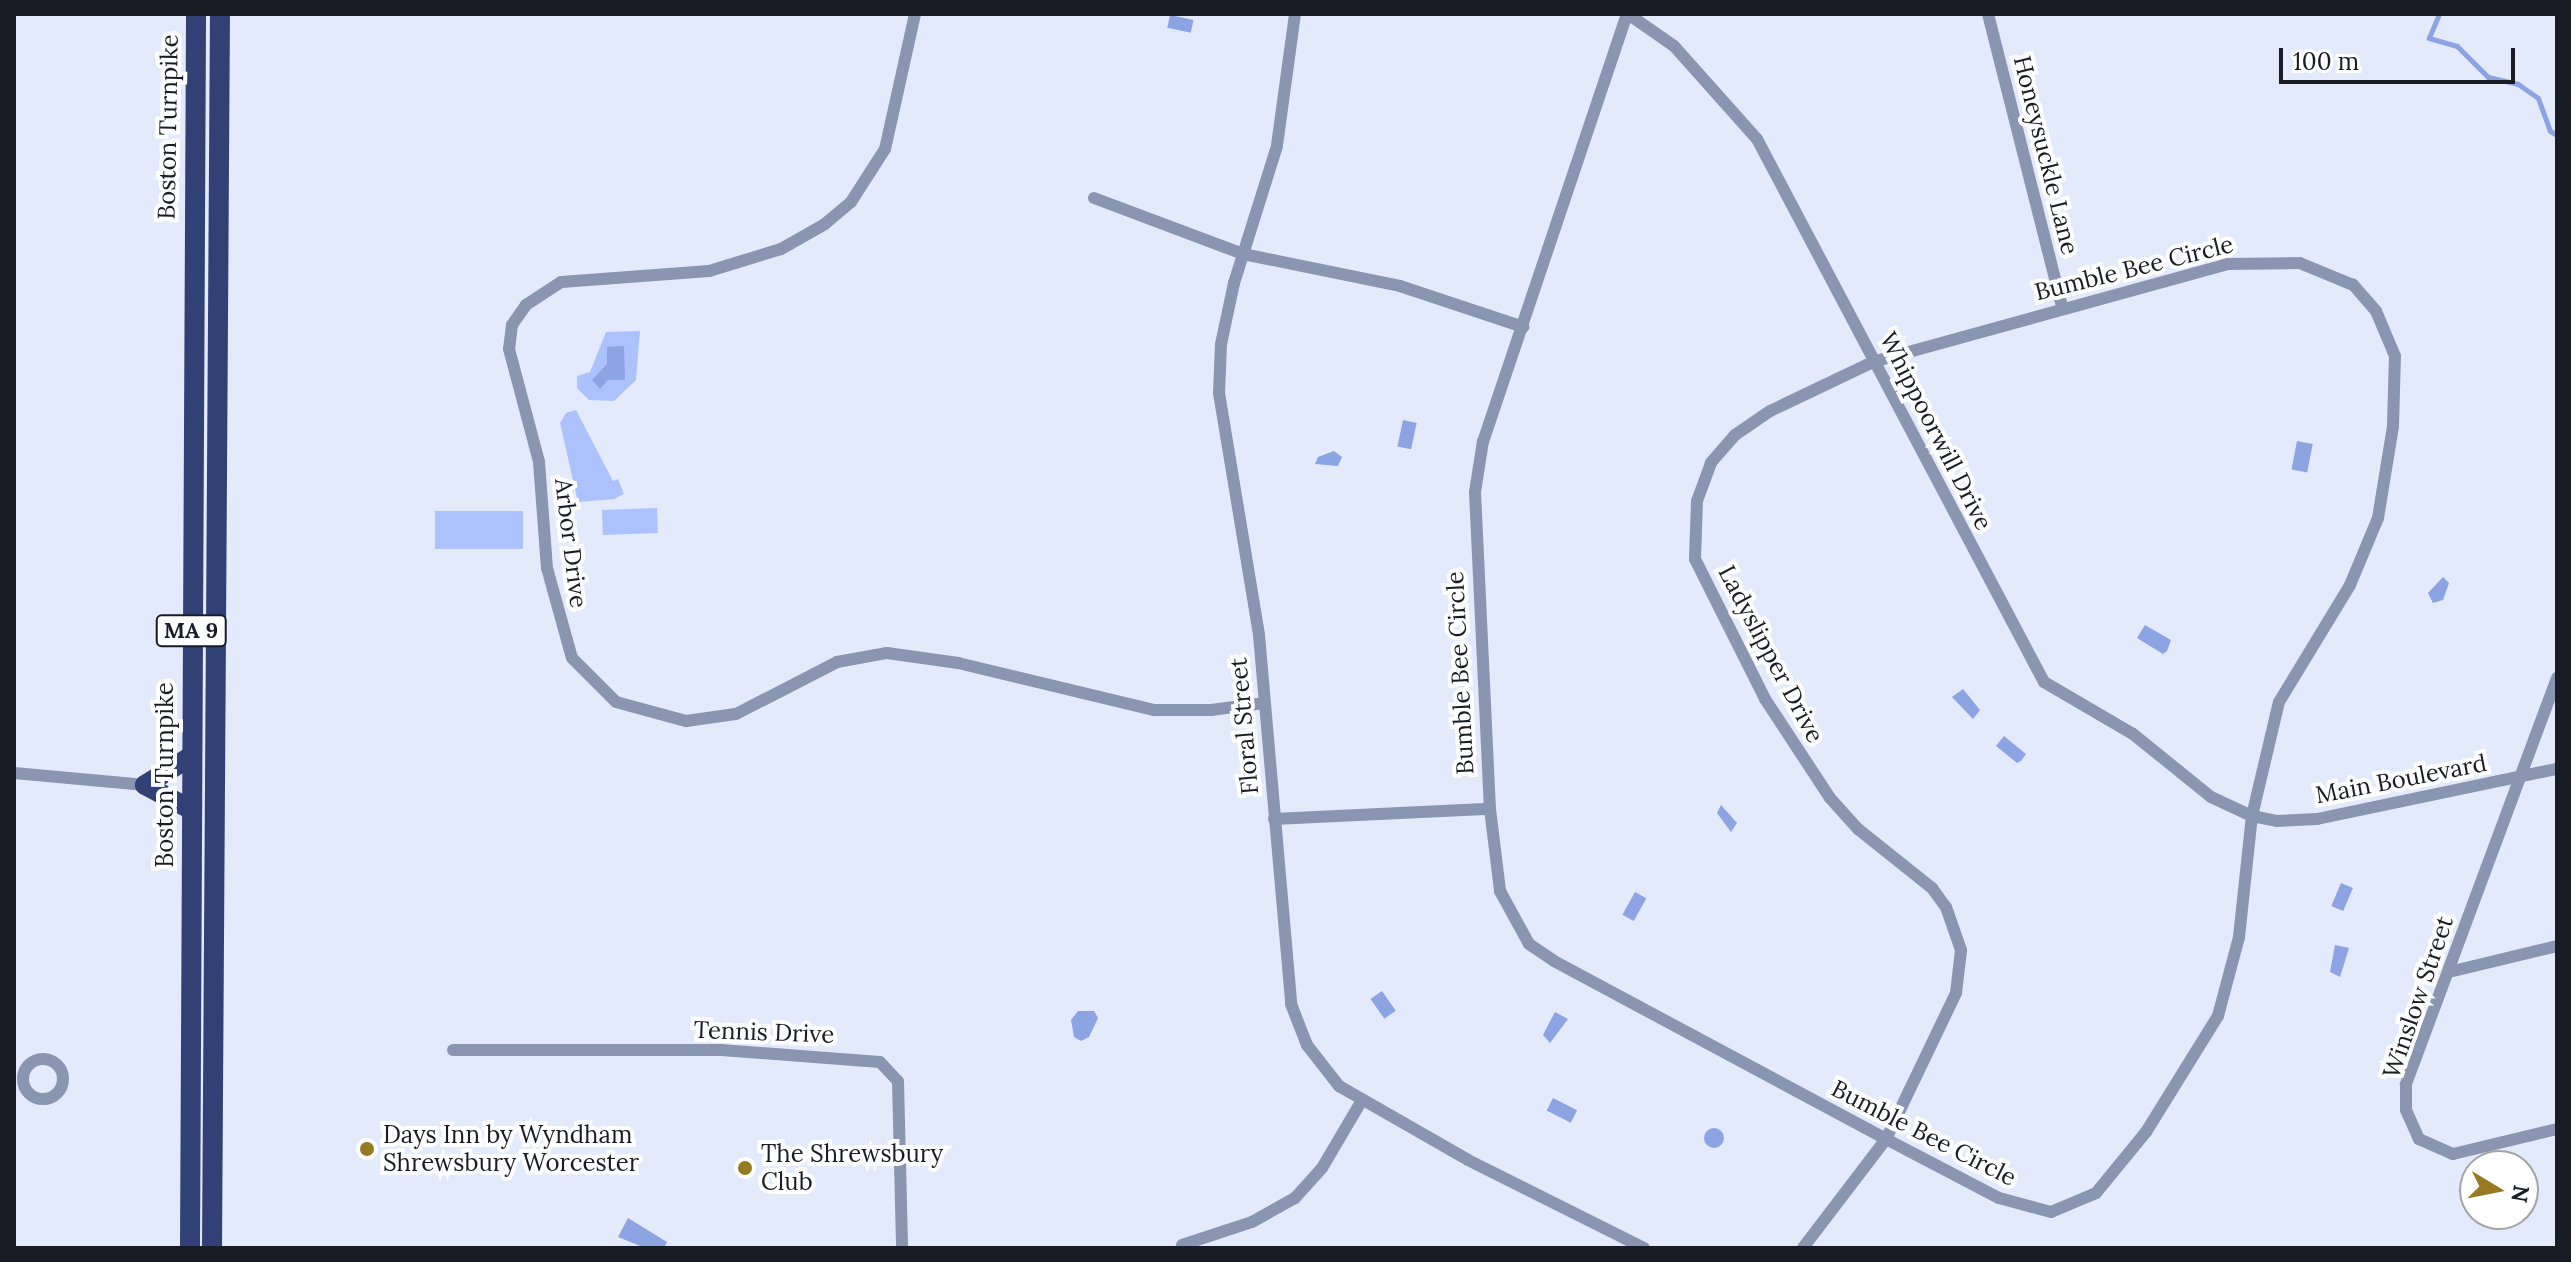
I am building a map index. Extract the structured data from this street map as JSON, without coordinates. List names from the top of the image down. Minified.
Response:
{"streets":{"highway":["Boston Turnpike","MA 9"],"street":["Honeysuckle Lane","Bumble Bee Circle","Whippoorwill Drive","Arbor Drive","Ladyslipper Drive","Floral Street","Main Boulevard","Winslow Street","Tennis Drive"]},"crossings":[["Honeysuckle Lane","Bumble Bee Circle"],["Bumble Bee Circle","Whippoorwill Drive"],["Bumble Bee Circle","Ladyslipper Drive"],["Bumble Bee Circle","Main Boulevard"],["Whippoorwill Drive","Ladyslipper Drive"],["Whippoorwill Drive","Main Boulevard"],["Arbor Drive","Floral Street"],["Main Boulevard","Winslow Street"]],"places":["Days Inn by Wyndham Shrewsbury Worcester","The Shrewsbury Club"],"scale_bar":"100 m","north":"right"}
